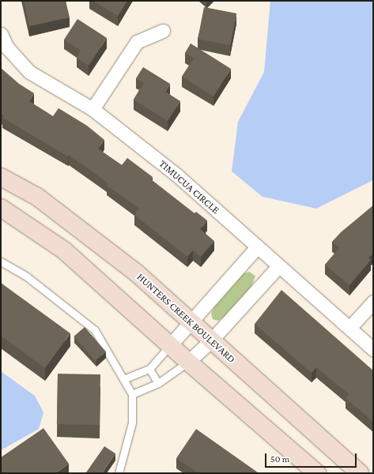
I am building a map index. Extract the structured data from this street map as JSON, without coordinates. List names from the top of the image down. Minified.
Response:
{"streets":{"street":["TIMUCUA CIRCLE","HUNTERS CREEK BOULEVARD"]},"scale_bar":"50 m"}
